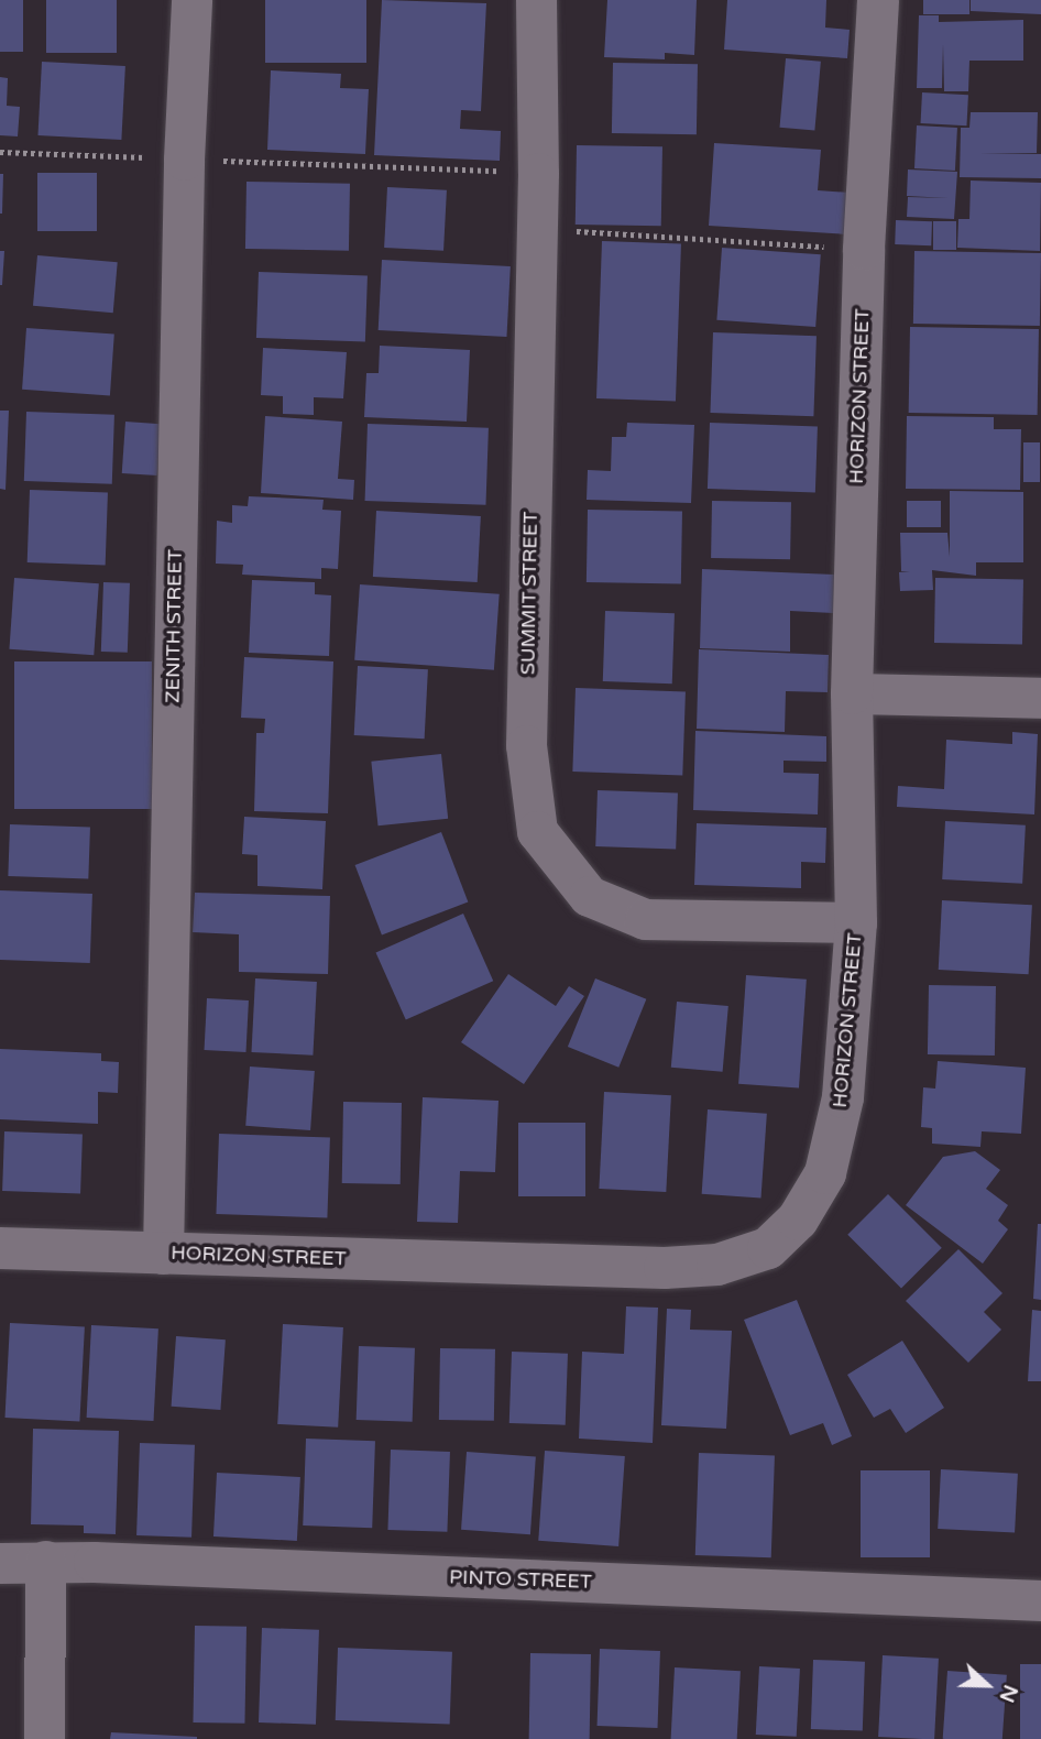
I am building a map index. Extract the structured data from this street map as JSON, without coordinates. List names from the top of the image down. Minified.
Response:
{"streets":{"street":["HORIZON STREET","SUMMIT STREET","ZENITH STREET","PINTO STREET"]},"crossings":[["HORIZON STREET","SUMMIT STREET"],["HORIZON STREET","ZENITH STREET"]],"north":"right"}
